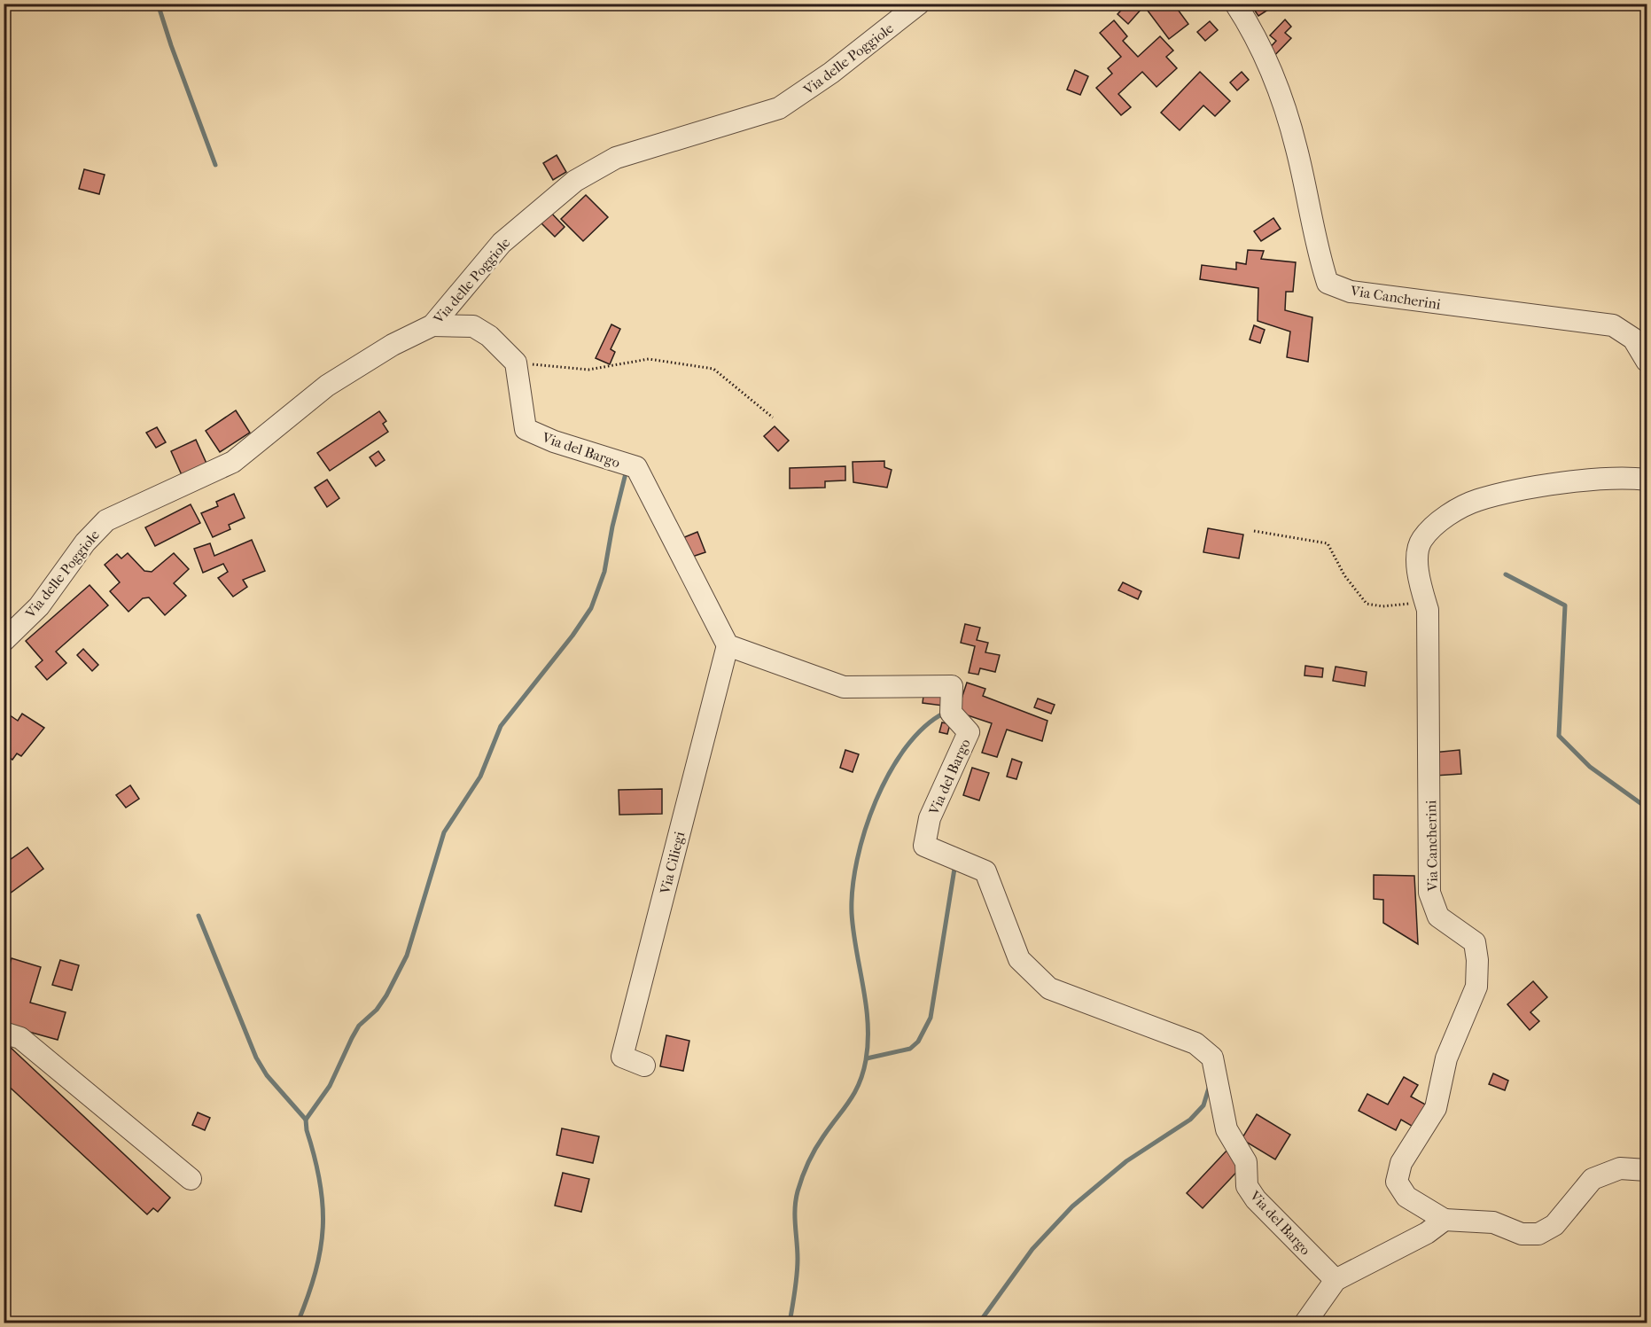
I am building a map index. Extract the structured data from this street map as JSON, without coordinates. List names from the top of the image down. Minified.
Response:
{"streets":{"street":["Via delle Poggiole","Via Cancherini","Via del Bargo","Via Ciliegi"]},"crossings":[["Via del Bargo","Via Ciliegi"]]}
